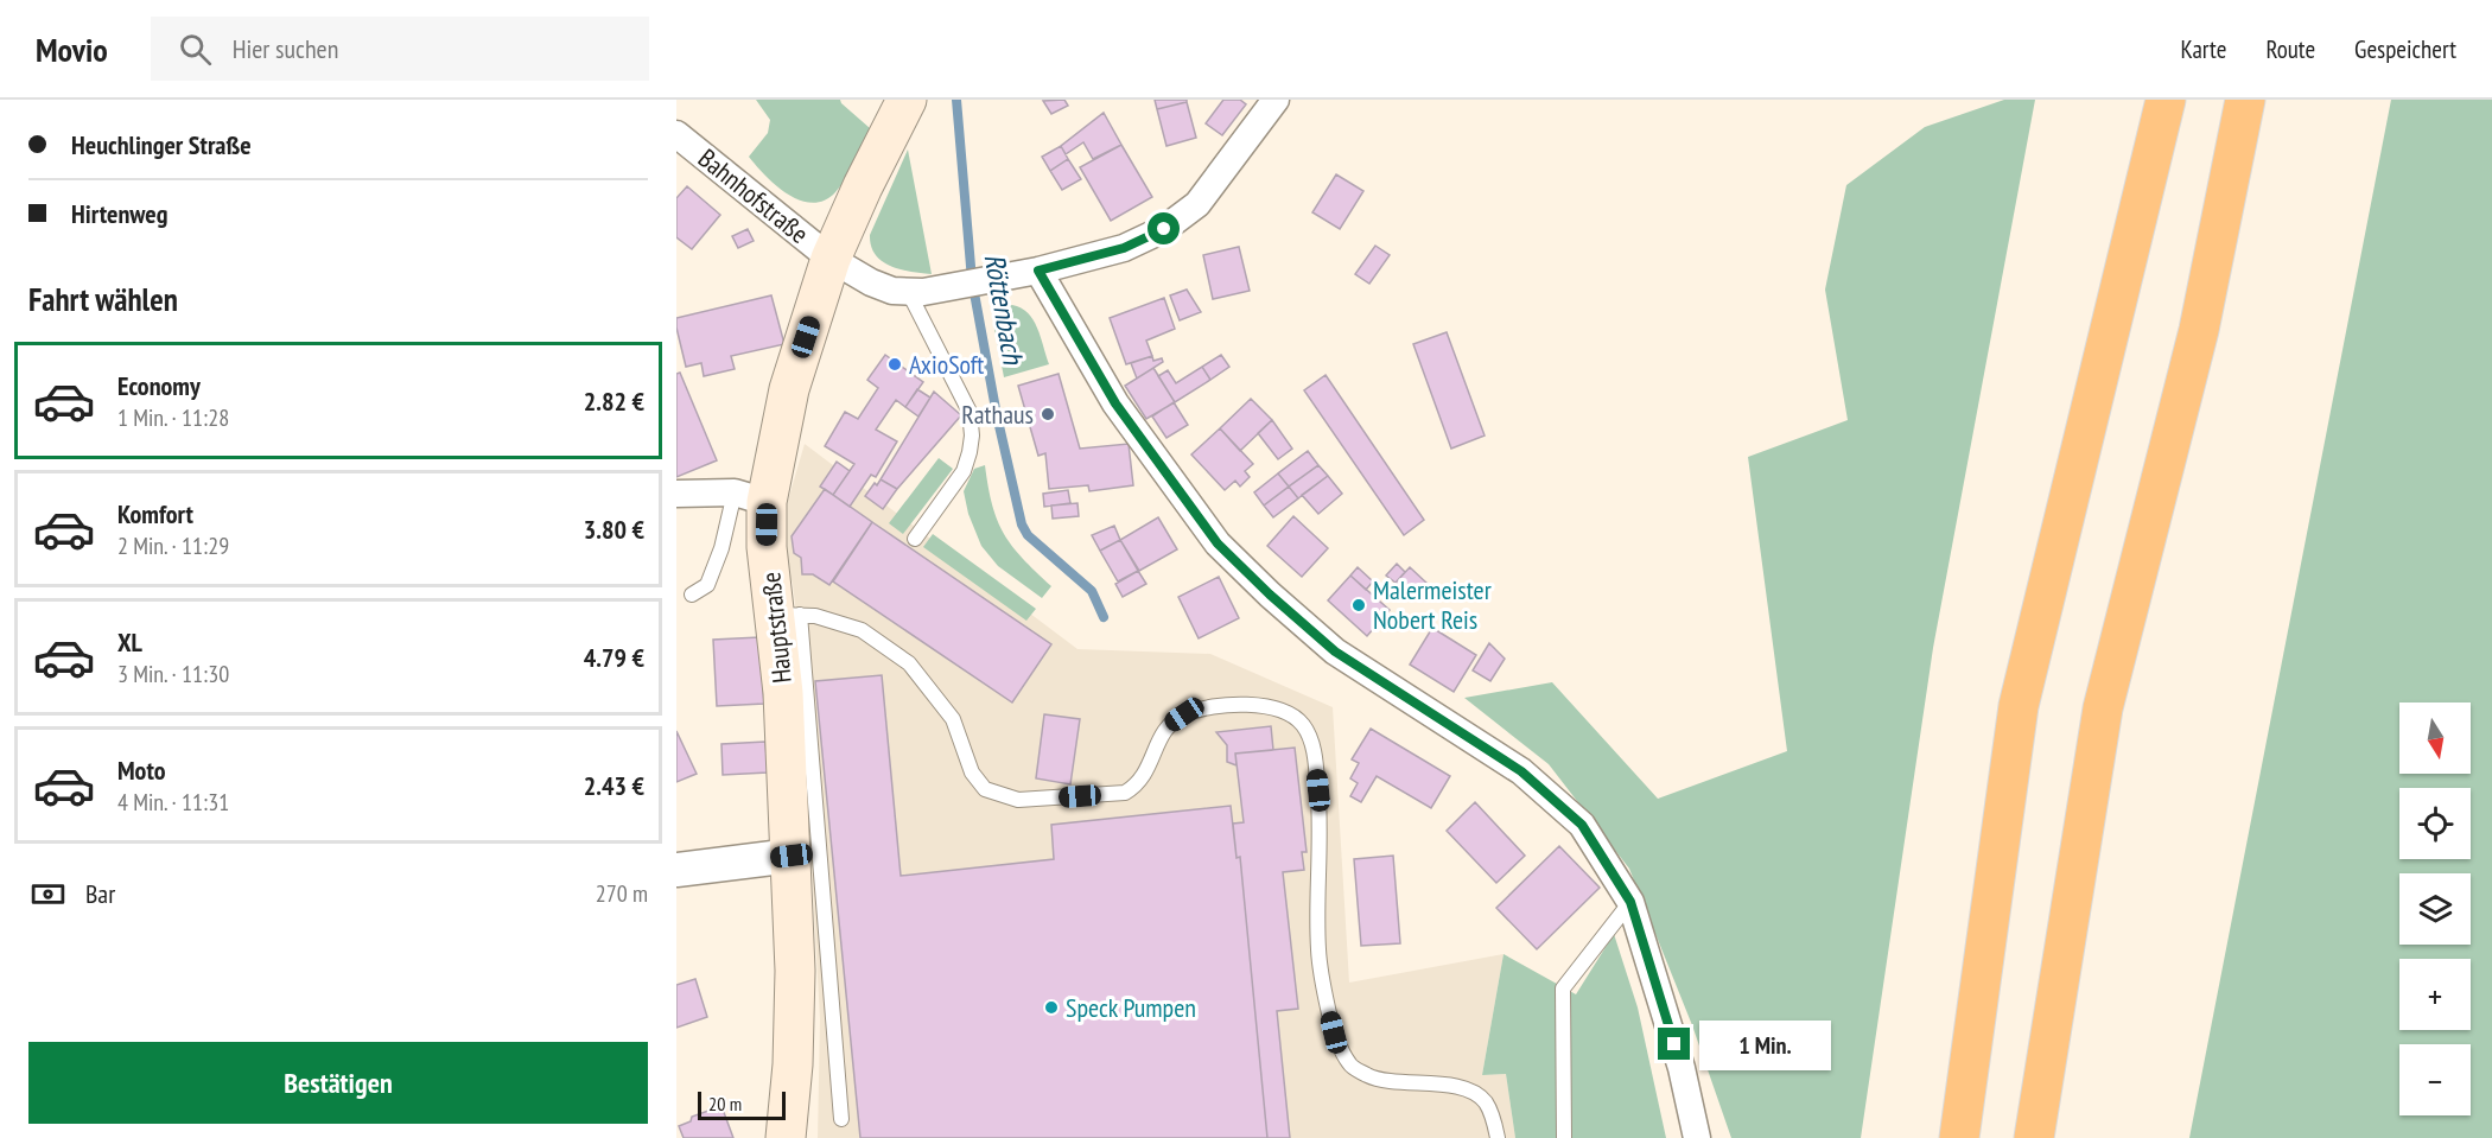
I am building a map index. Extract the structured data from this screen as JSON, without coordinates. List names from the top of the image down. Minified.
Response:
{"streets":{"main road":["Hauptstraße"],"street":["Bahnhofstraße"]},"crossings":[["Bahnhofstraße","Hauptstraße"]],"water":["Röttenbach"],"places":["AxioSoft","Rathaus","Malermeister Nobert Reis","Speck Pumpen"],"scale_bar":"20 m","north":"bottom","page":{"header":"Movio","search":"Hier suchen","nav":["Karte","Route","Gespeichert"],"banner":["Heuchlinger Straße","Hirtenweg"],"heading":"Fahrt wählen","list":[{"name":"Economy","note":"1 Min. · 11:28","value":"2.82 €"},{"name":"Komfort","note":"2 Min. · 11:29","value":"3.80 €"},{"name":"XL","note":"3 Min. · 11:30","value":"4.79 €"},{"name":"Moto","note":"4 Min. · 11:31","value":"2.43 €"}],"map_buttons":["+","−"],"pay":["Bar","270 m"],"bubble":"1 Min.","buttons":"Bestätigen","scale":"20 m"}}
